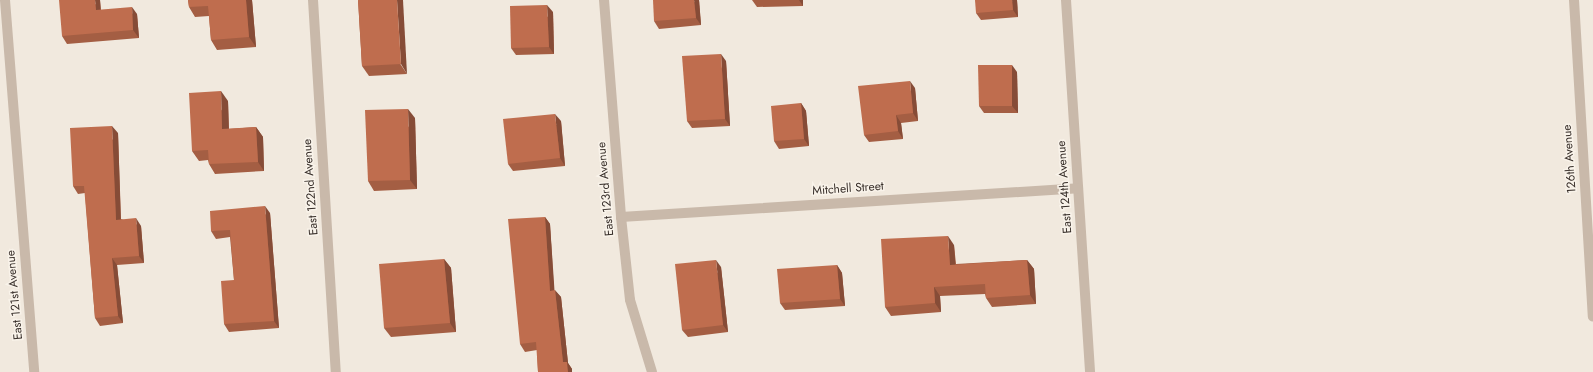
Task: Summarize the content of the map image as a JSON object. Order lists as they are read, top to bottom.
{
  "streets": {
    "street": [
      "126th Avenue",
      "East 122nd Avenue",
      "East 124th Avenue",
      "East 123rd Avenue",
      "Mitchell Street",
      "East 121st Avenue"
    ]
  },
  "crossings": [
    ["East 124th Avenue", "Mitchell Street"],
    ["East 123rd Avenue", "Mitchell Street"]
  ]
}
